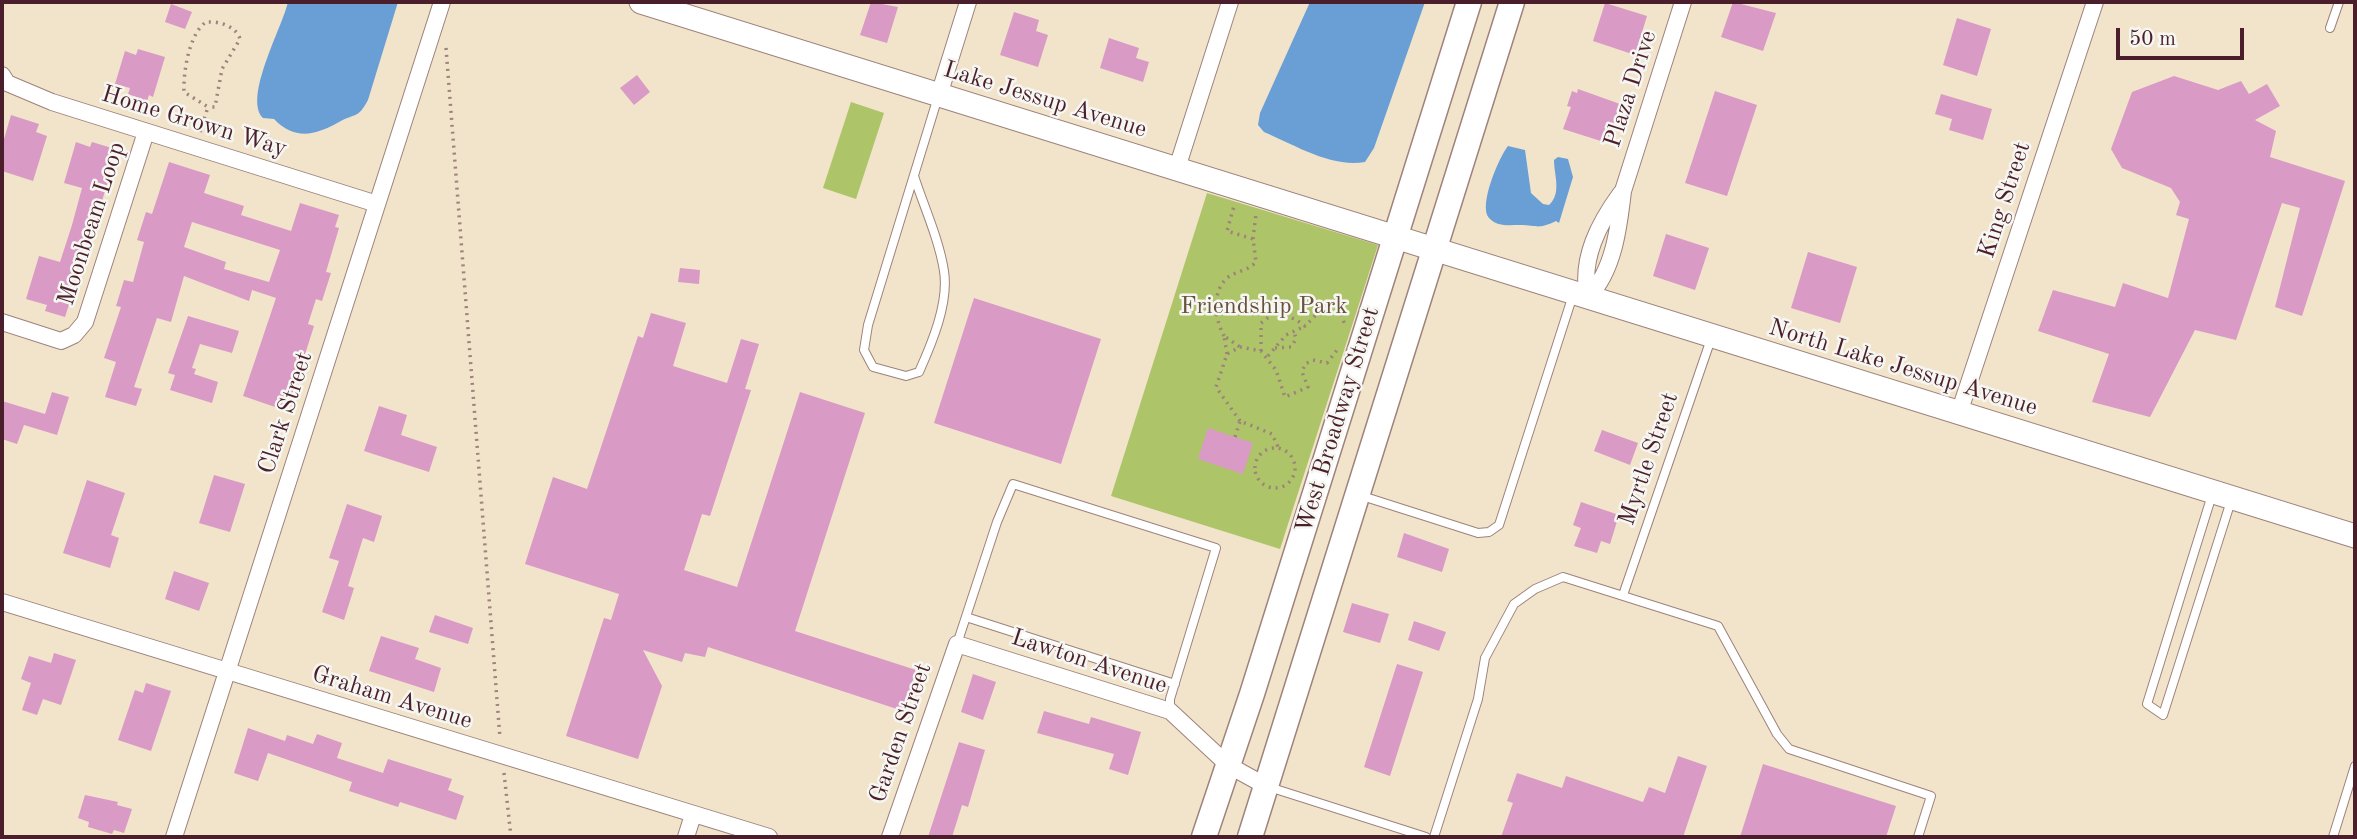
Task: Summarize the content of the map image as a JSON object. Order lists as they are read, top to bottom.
{
  "streets": {
    "main road": ["West Broadway Street"],
    "street": [
      "Plaza Drive",
      "Lake Jessup Avenue",
      "Home Grown Way",
      "King Street",
      "Moonbeam Loop",
      "North Lake Jessup Avenue",
      "Clark Street",
      "Lawton Avenue",
      "Graham Avenue",
      "Garden Street"
    ],
    "lane": ["Myrtle Street"]
  },
  "crossings": [
    ["Plaza Drive", "North Lake Jessup Avenue"],
    ["Lake Jessup Avenue", "North Lake Jessup Avenue"],
    ["Lake Jessup Avenue", "West Broadway Street"],
    ["Home Grown Way", "Moonbeam Loop"],
    ["Home Grown Way", "Clark Street"],
    ["King Street", "North Lake Jessup Avenue"],
    ["North Lake Jessup Avenue", "West Broadway Street"],
    ["North Lake Jessup Avenue", "Myrtle Street"],
    ["Clark Street", "Graham Avenue"],
    ["West Broadway Street", "Lawton Avenue"],
    ["Lawton Avenue", "Garden Street"]
  ],
  "parks": ["Friendship Park"],
  "scale_bar": "50 m"
}
